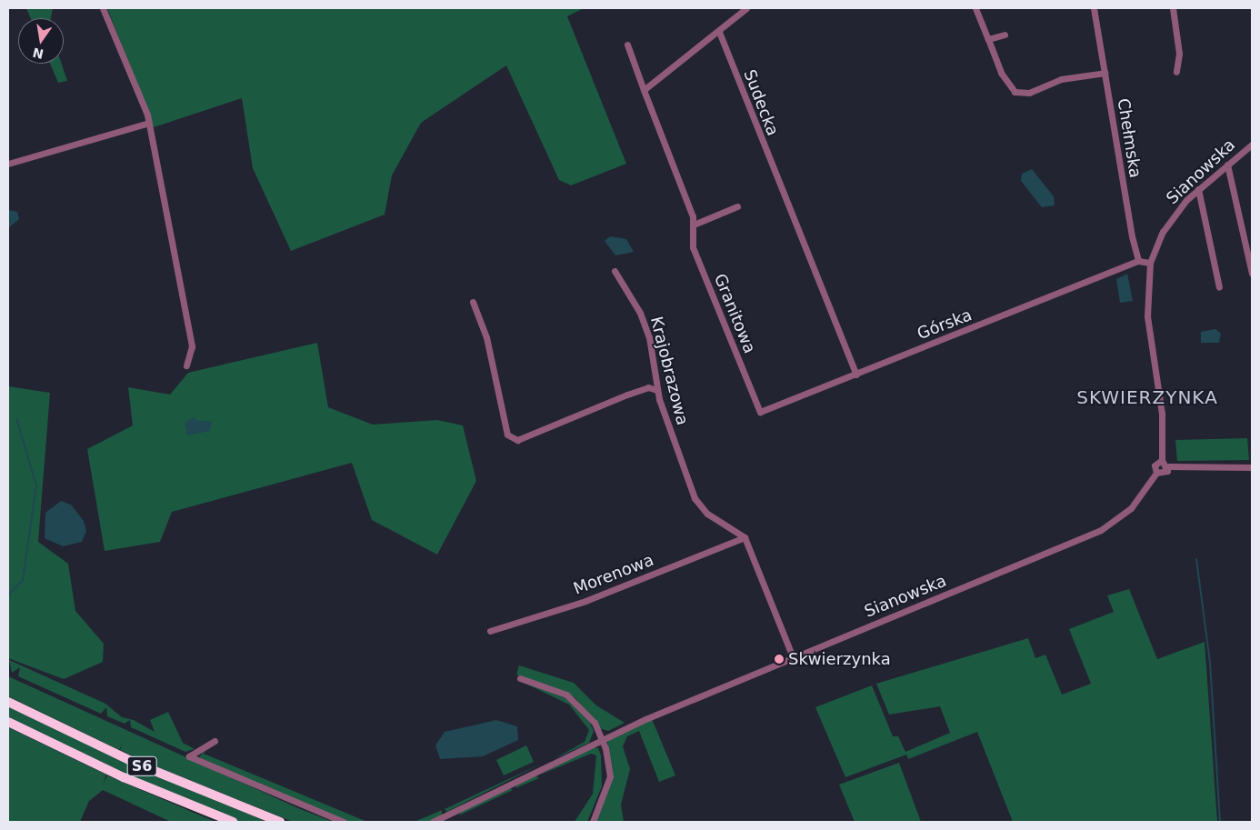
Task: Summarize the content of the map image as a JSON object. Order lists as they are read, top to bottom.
{
  "streets": {
    "highway": ["S6"],
    "street": [
      "Sudecka",
      "Chełmska",
      "Sianowska",
      "Granitowa",
      "Górska",
      "Krajobrazowa",
      "Morenowa"
    ]
  },
  "crossings": [
    ["Sudecka", "Górska"],
    ["Chełmska", "Górska"],
    ["Granitowa", "Górska"],
    ["Krajobrazowa", "Morenowa"]
  ],
  "districts": ["SKWIERZYNKA"],
  "places": ["Skwierzynka"],
  "north": "bottom"
}
